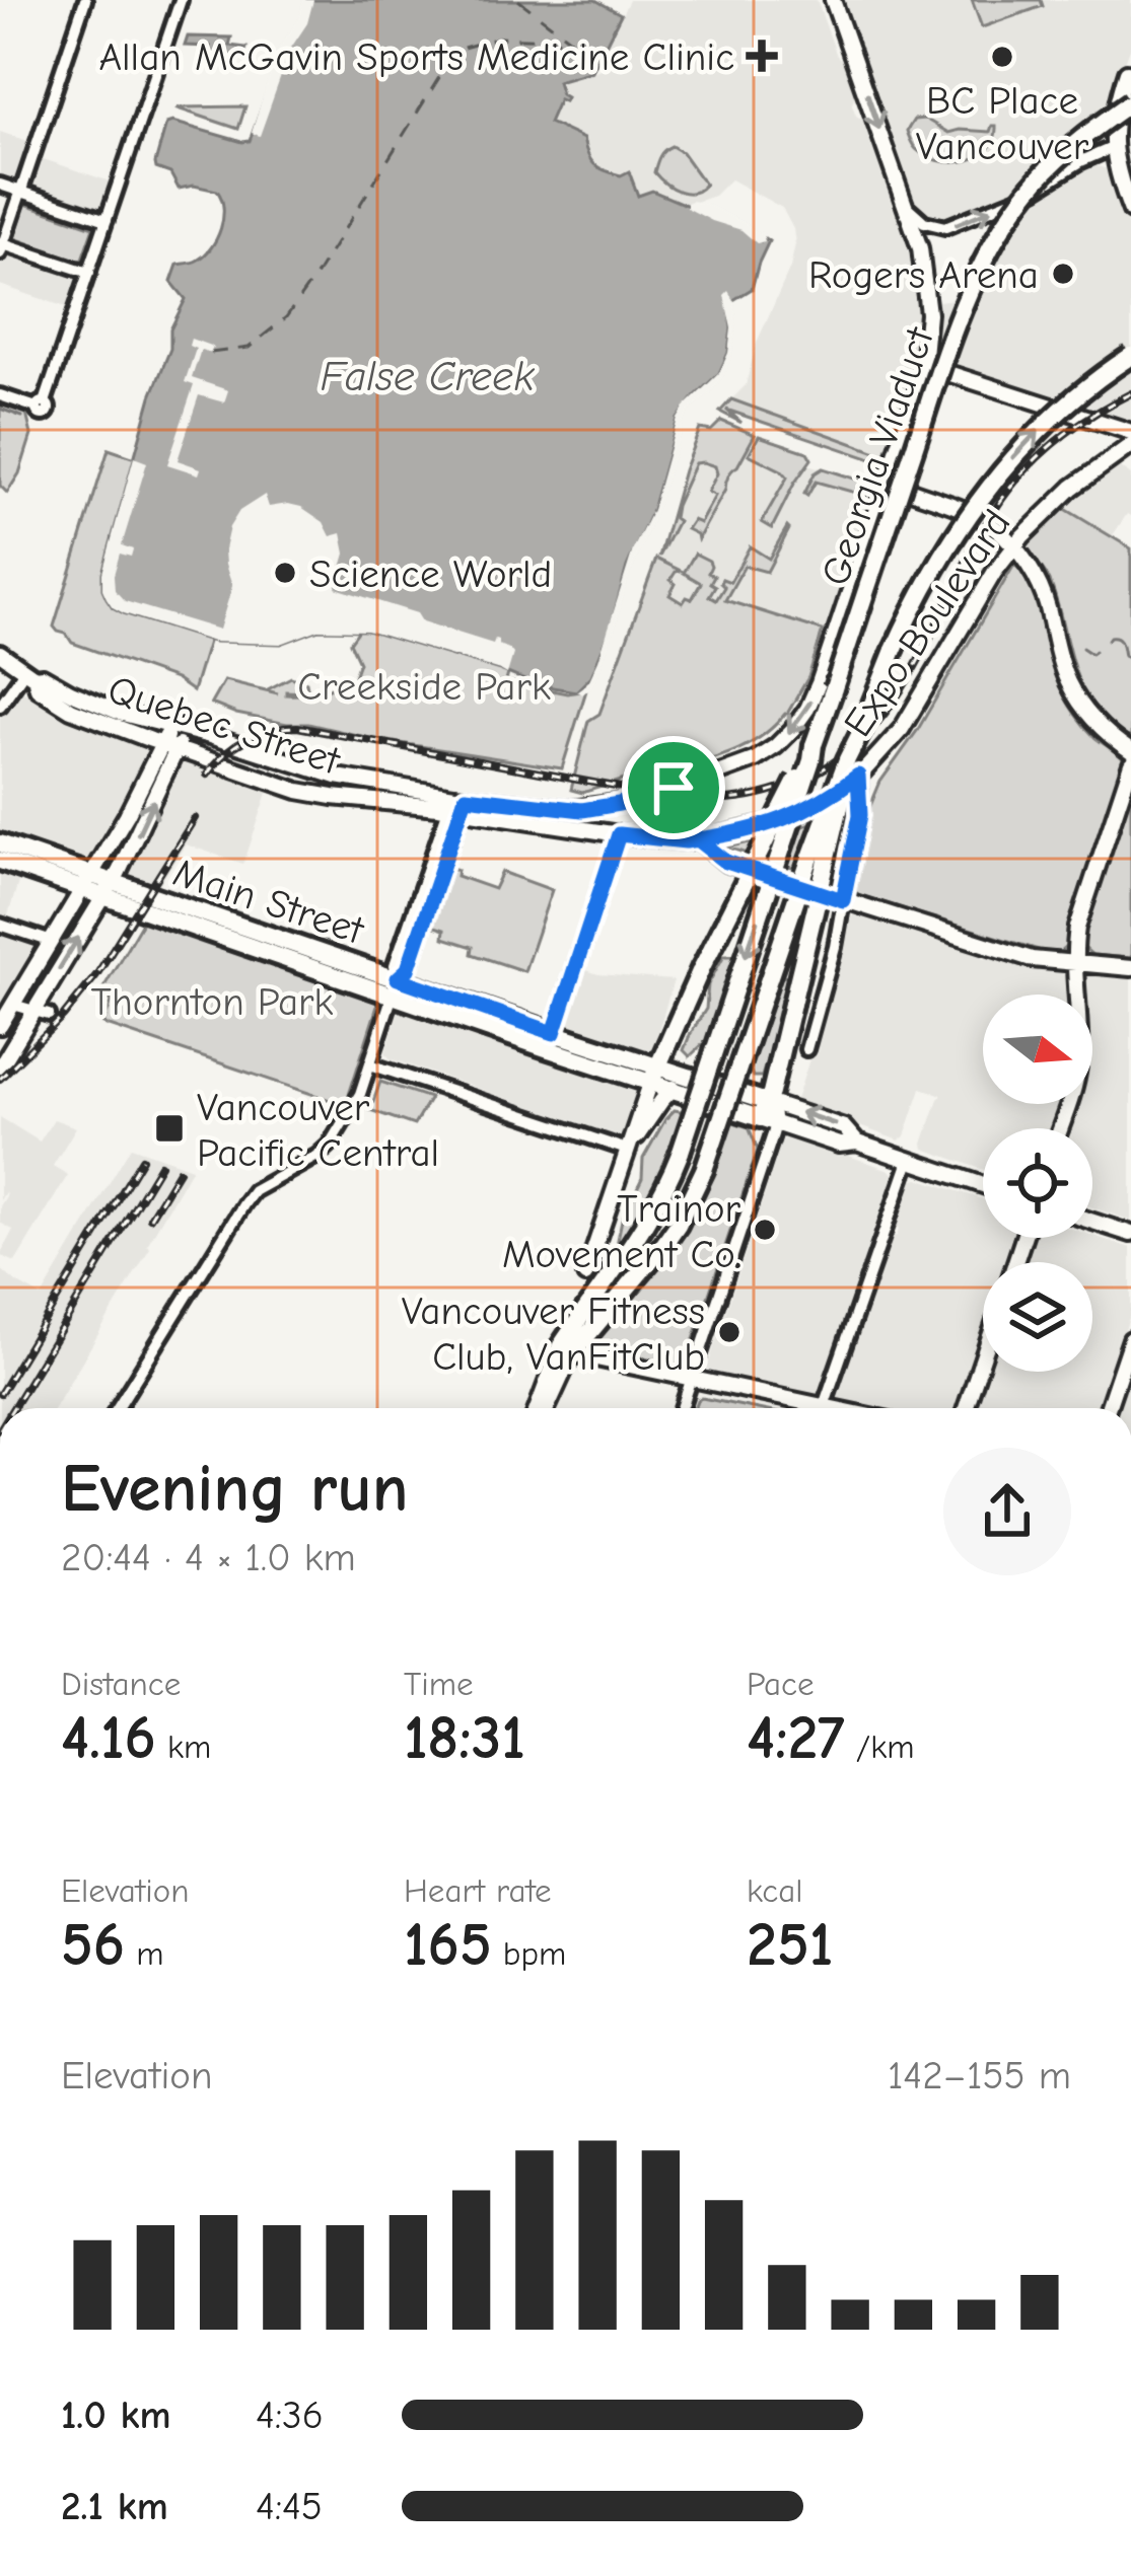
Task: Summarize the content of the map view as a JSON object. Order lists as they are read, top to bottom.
{
  "streets": {
    "main road": [
      "Georgia Viaduct",
      "Expo Boulevard",
      "Quebec Street",
      "Main Street"
    ]
  },
  "crossings": [
    ["Expo Boulevard", "Quebec Street"]
  ],
  "water": ["False Creek"],
  "parks": ["Creekside Park", "Thornton Park"],
  "places": {
    "health": ["Allan McGavin Sports Medicine Clinic"],
    "other": [
      "BC Place Vancouver",
      "Rogers Arena",
      "Science World",
      "Trainor Movement Co.",
      "Vancouver Fitness Club, VanFitClub"
    ],
    "transit": ["Vancouver Pacific Central"]
  },
  "north": "right",
  "page": {
    "heading": ["Evening run", "20:44 · 4 × 1.0 km"],
    "stats": [
      ["Distance", "4.16 km"],
      ["Time", "18:31"],
      ["Pace", "4:27 /km"],
      ["Elevation", "56 m"],
      ["Heart rate", "165 bpm"],
      ["kcal", "251"]
    ],
    "chart": ["Elevation", "142–155 m"],
    "list": [
      {
        "name": "1.0 km",
        "note": "4:36"
      },
      {
        "name": "2.1 km",
        "note": "4:45"
      }
    ]
  }
}
